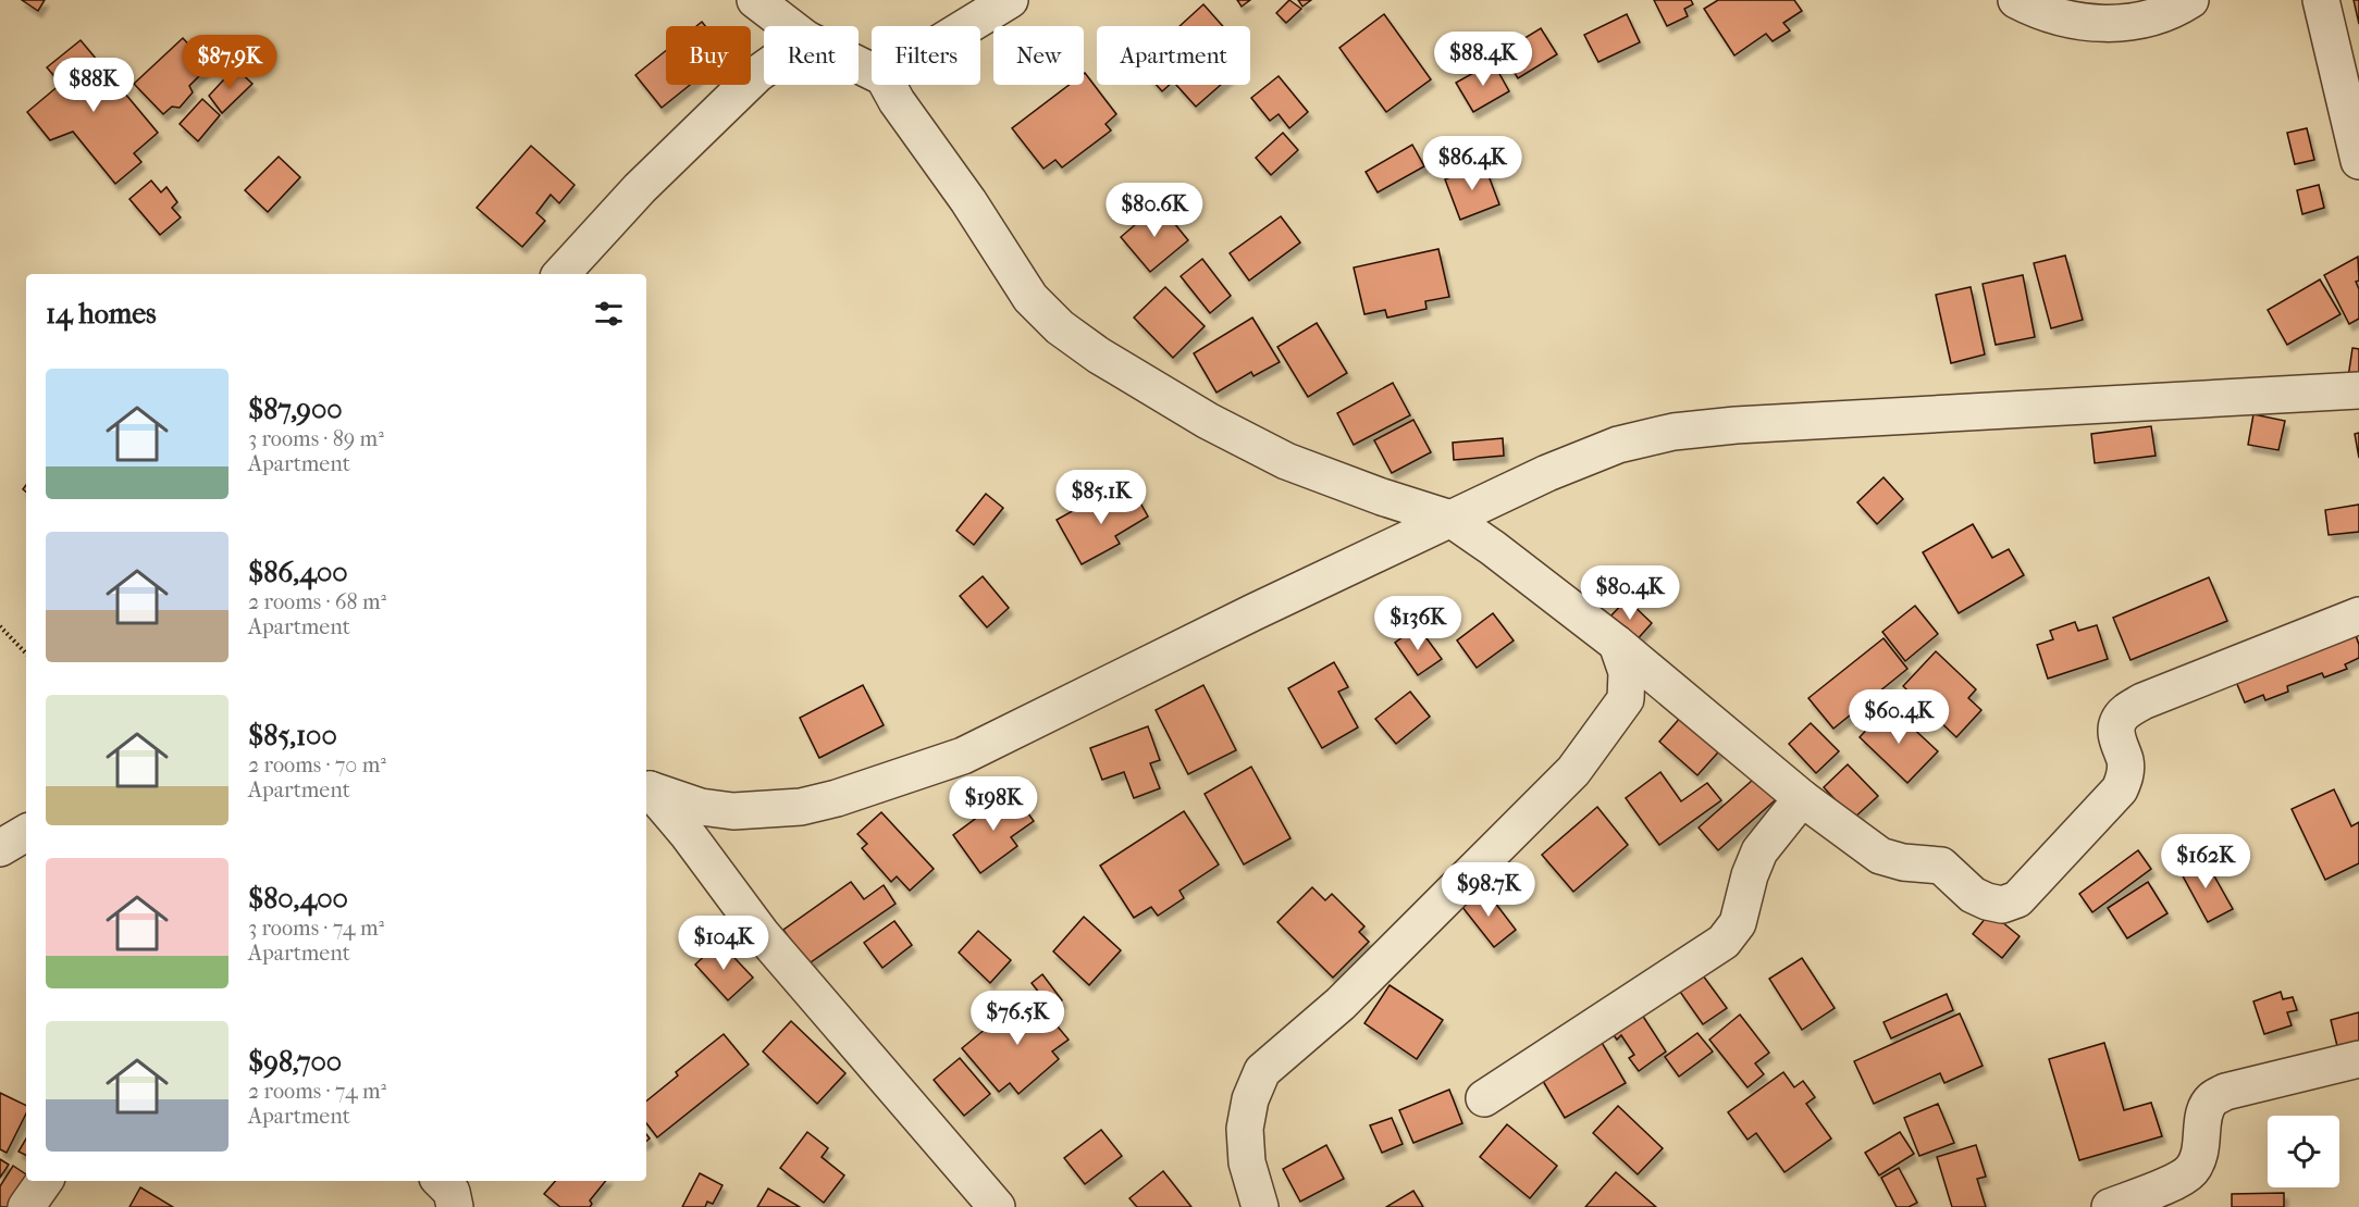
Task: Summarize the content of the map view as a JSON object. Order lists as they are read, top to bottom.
{
  "page": {
    "chip": [
      "Buy",
      "Rent",
      "Filters",
      "New",
      "Apartment"
    ],
    "price": [
      "$88.4K",
      "$87.9K",
      "$88K",
      "$86.4K",
      "$80.6K",
      "$85.1K",
      "$80.4K",
      "$136K",
      "$60.4K",
      "$198K",
      "$162K",
      "$98.7K",
      "$104K",
      "$76.5K"
    ],
    "heading": "14 homes",
    "list": [
      {
        "name": "$87,900",
        "note": "3 rooms · 89 m² · Apartment"
      },
      {
        "name": "$86,400",
        "note": "2 rooms · 68 m² · Apartment"
      },
      {
        "name": "$85,100",
        "note": "2 rooms · 70 m² · Apartment"
      },
      {
        "name": "$80,400",
        "note": "3 rooms · 74 m² · Apartment"
      },
      {
        "name": "$98,700",
        "note": "2 rooms · 74 m² · Apartment"
      }
    ]
  }
}
